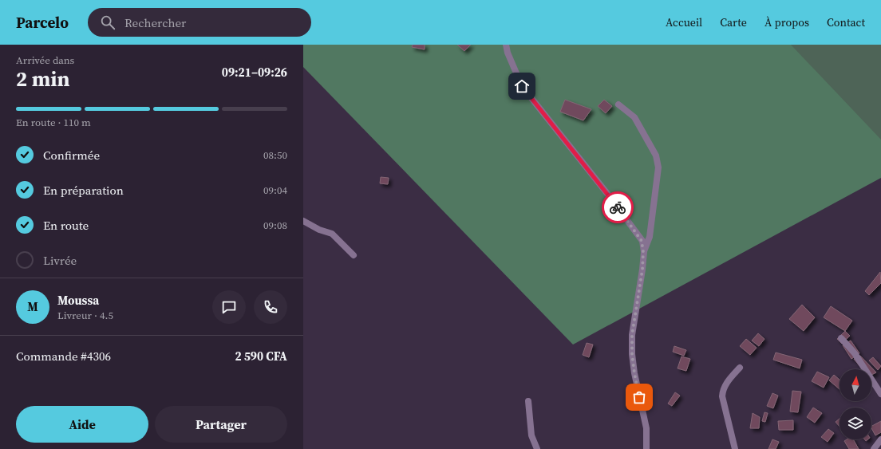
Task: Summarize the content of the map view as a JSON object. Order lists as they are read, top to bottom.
{
  "north": "top",
  "page": {
    "header": "Parcelo",
    "search": "Rechercher",
    "nav": [
      "Accueil",
      "Carte",
      "À propos",
      "Contact"
    ],
    "heading": ["2 min", "Arrivée dans", "09:21–09:26"],
    "panel": [
      "Moussa",
      "Livreur · 4.5",
      "Commande #4306",
      "2 590 CFA"
    ],
    "bar": "En route · 110 m",
    "list": [
      ["Confirmée", "08:50"],
      ["En préparation", "09:04"],
      ["En route", "09:08"],
      "Livrée"
    ],
    "round": "M",
    "buttons": ["Aide", "Partager"]
  }
}
